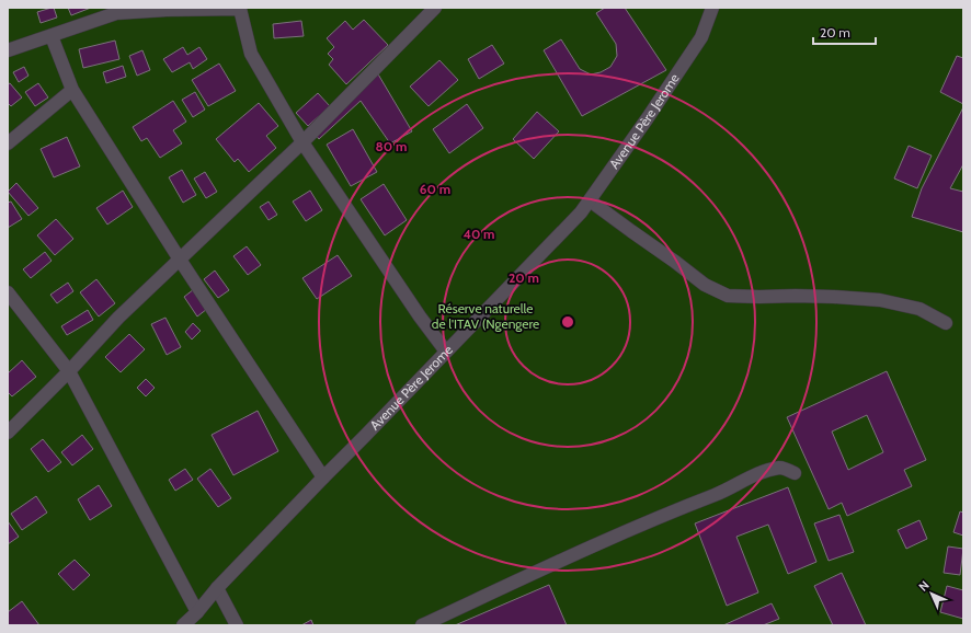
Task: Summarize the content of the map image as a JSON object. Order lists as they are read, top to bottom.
{
  "streets": {
    "street": ["Avenue Père Jerome"]
  },
  "parks": ["Réserve naturelle de l'ITAV (Ngengere"],
  "scale_bar": "20 m",
  "north": "top left",
  "rings": [
    "80 m",
    "60 m",
    "40 m",
    "20 m"
  ]
}
